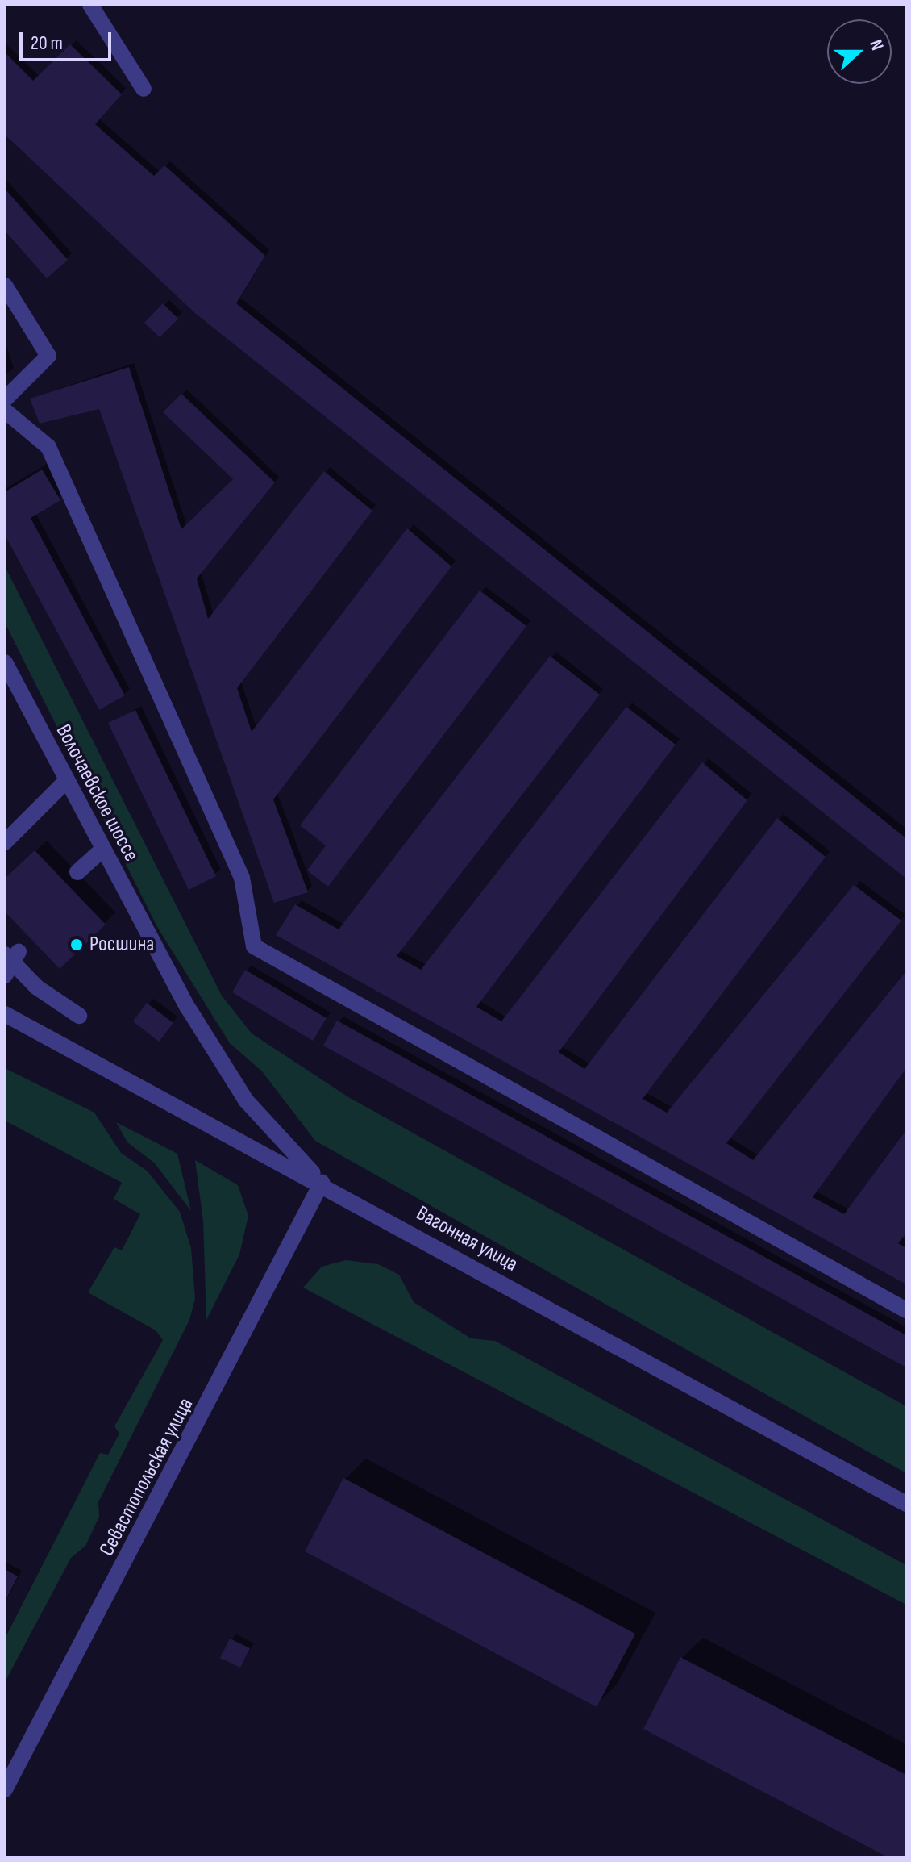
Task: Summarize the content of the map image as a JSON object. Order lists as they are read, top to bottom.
{
  "streets": {
    "street": ["Волочаевское шоссе", "Вагонная улица", "Севастопольская улица"]
  },
  "crossings": [
    ["Волочаевское шоссе", "Вагонная улица"],
    ["Волочаевское шоссе", "Севастопольская улица"],
    ["Вагонная улица", "Севастопольская улица"]
  ],
  "places": ["Росшина"],
  "scale_bar": "20 m",
  "north": "right"
}
